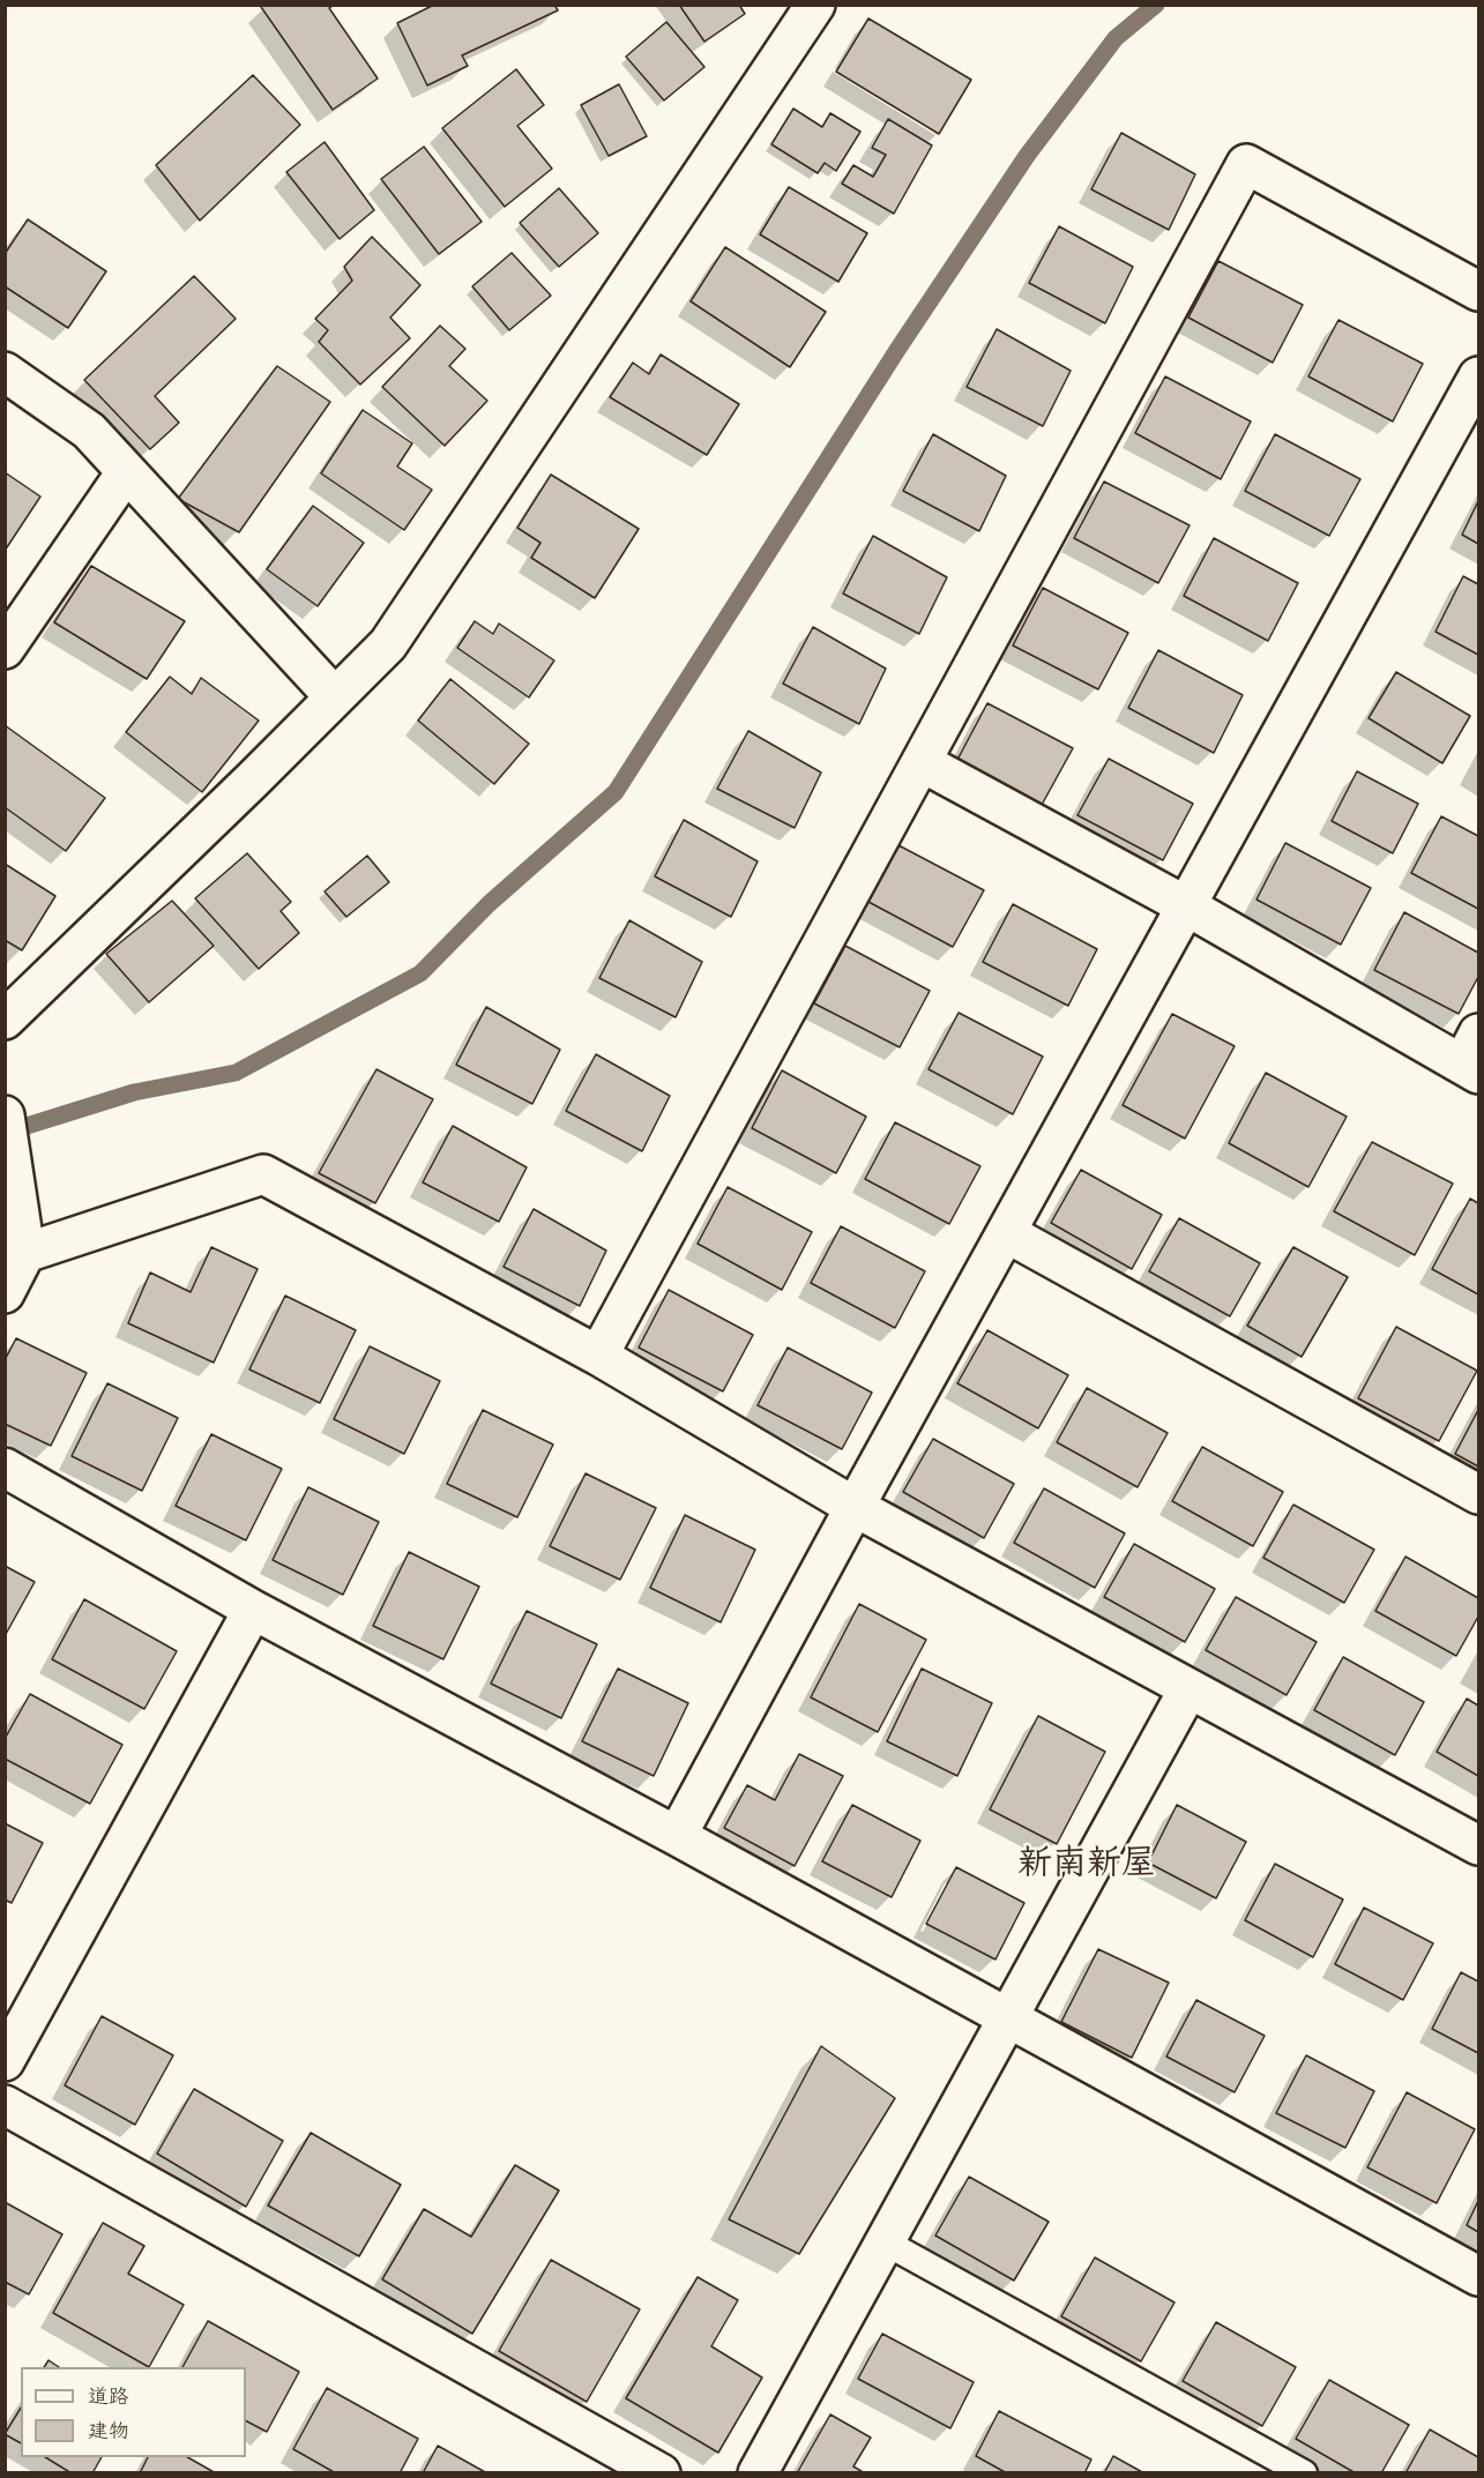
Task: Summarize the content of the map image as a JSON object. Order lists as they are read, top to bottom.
{
  "districts": ["新南新屋"],
  "legend": ["道路", "建物"]
}
